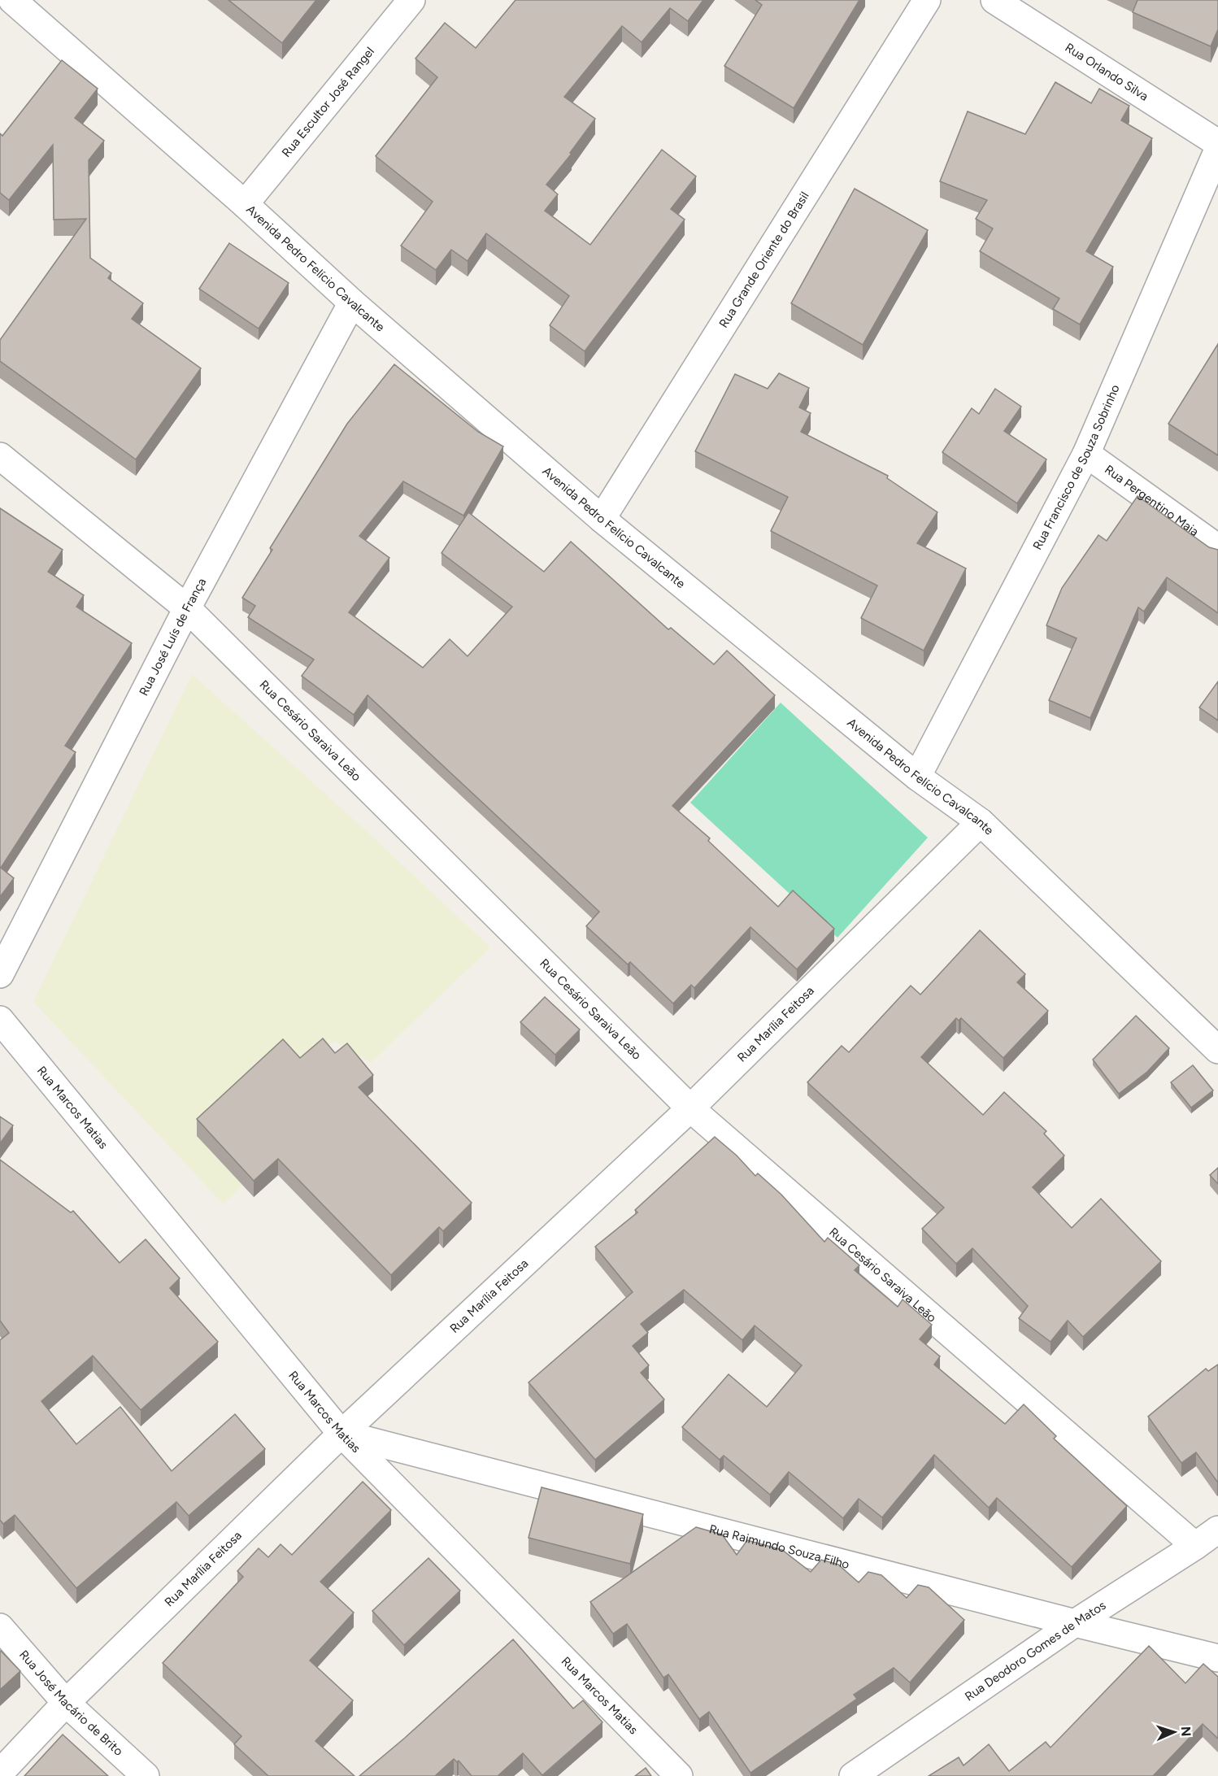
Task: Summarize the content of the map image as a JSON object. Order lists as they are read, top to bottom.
{
  "streets": {
    "street": [
      "Rua Orlando Silva",
      "Rua Escultor José Rangel",
      "Rua Grande Oriente do Brasil",
      "Avenida Pedro Felício Cavalcante",
      "Rua Francisco de Souza Sobrinho",
      "Rua Pergentino Maia",
      "Rua José Luís de França",
      "Rua Cesário Saraiva Leão",
      "Rua Marília Feitosa",
      "Rua Marcos Matias",
      "Rua Raimundo Souza Filho",
      "Rua Deodoro Gomes de Matos",
      "Rua José Macário de Brito"
    ]
  },
  "crossings": [
    ["Rua Escultor José Rangel", "Avenida Pedro Felício Cavalcante"],
    ["Rua Grande Oriente do Brasil", "Avenida Pedro Felício Cavalcante"],
    ["Avenida Pedro Felício Cavalcante", "Rua Francisco de Souza Sobrinho"],
    ["Avenida Pedro Felício Cavalcante", "Rua José Luís de França"],
    ["Avenida Pedro Felício Cavalcante", "Rua Marília Feitosa"],
    ["Rua Francisco de Souza Sobrinho", "Rua Pergentino Maia"],
    ["Rua José Luís de França", "Rua Cesário Saraiva Leão"],
    ["Rua Cesário Saraiva Leão", "Rua Marília Feitosa"],
    ["Rua Cesário Saraiva Leão", "Rua Deodoro Gomes de Matos"],
    ["Rua Marília Feitosa", "Rua Marcos Matias"],
    ["Rua Marília Feitosa", "Rua Raimundo Souza Filho"],
    ["Rua Marília Feitosa", "Rua José Macário de Brito"],
    ["Rua Marcos Matias", "Rua Raimundo Souza Filho"],
    ["Rua Raimundo Souza Filho", "Rua Deodoro Gomes de Matos"]
  ],
  "north": "right"
}
